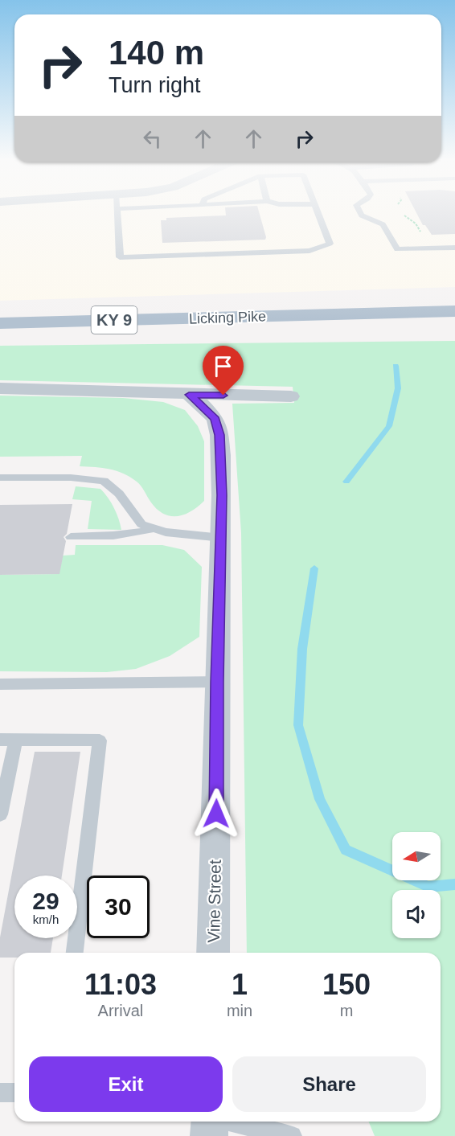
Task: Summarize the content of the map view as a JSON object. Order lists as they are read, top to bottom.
{
  "streets": {
    "main road": ["Licking Pike", "KY 9"],
    "street": ["Vine Street"]
  },
  "north": "left",
  "page": {
    "turn": ["140 m", "Turn right"],
    "speed": "29 km/h",
    "limit": "30",
    "eta": [
      "11:03",
      "Arrival",
      "1",
      "min",
      "150",
      "m"
    ],
    "buttons": ["Exit", "Share"]
  }
}
